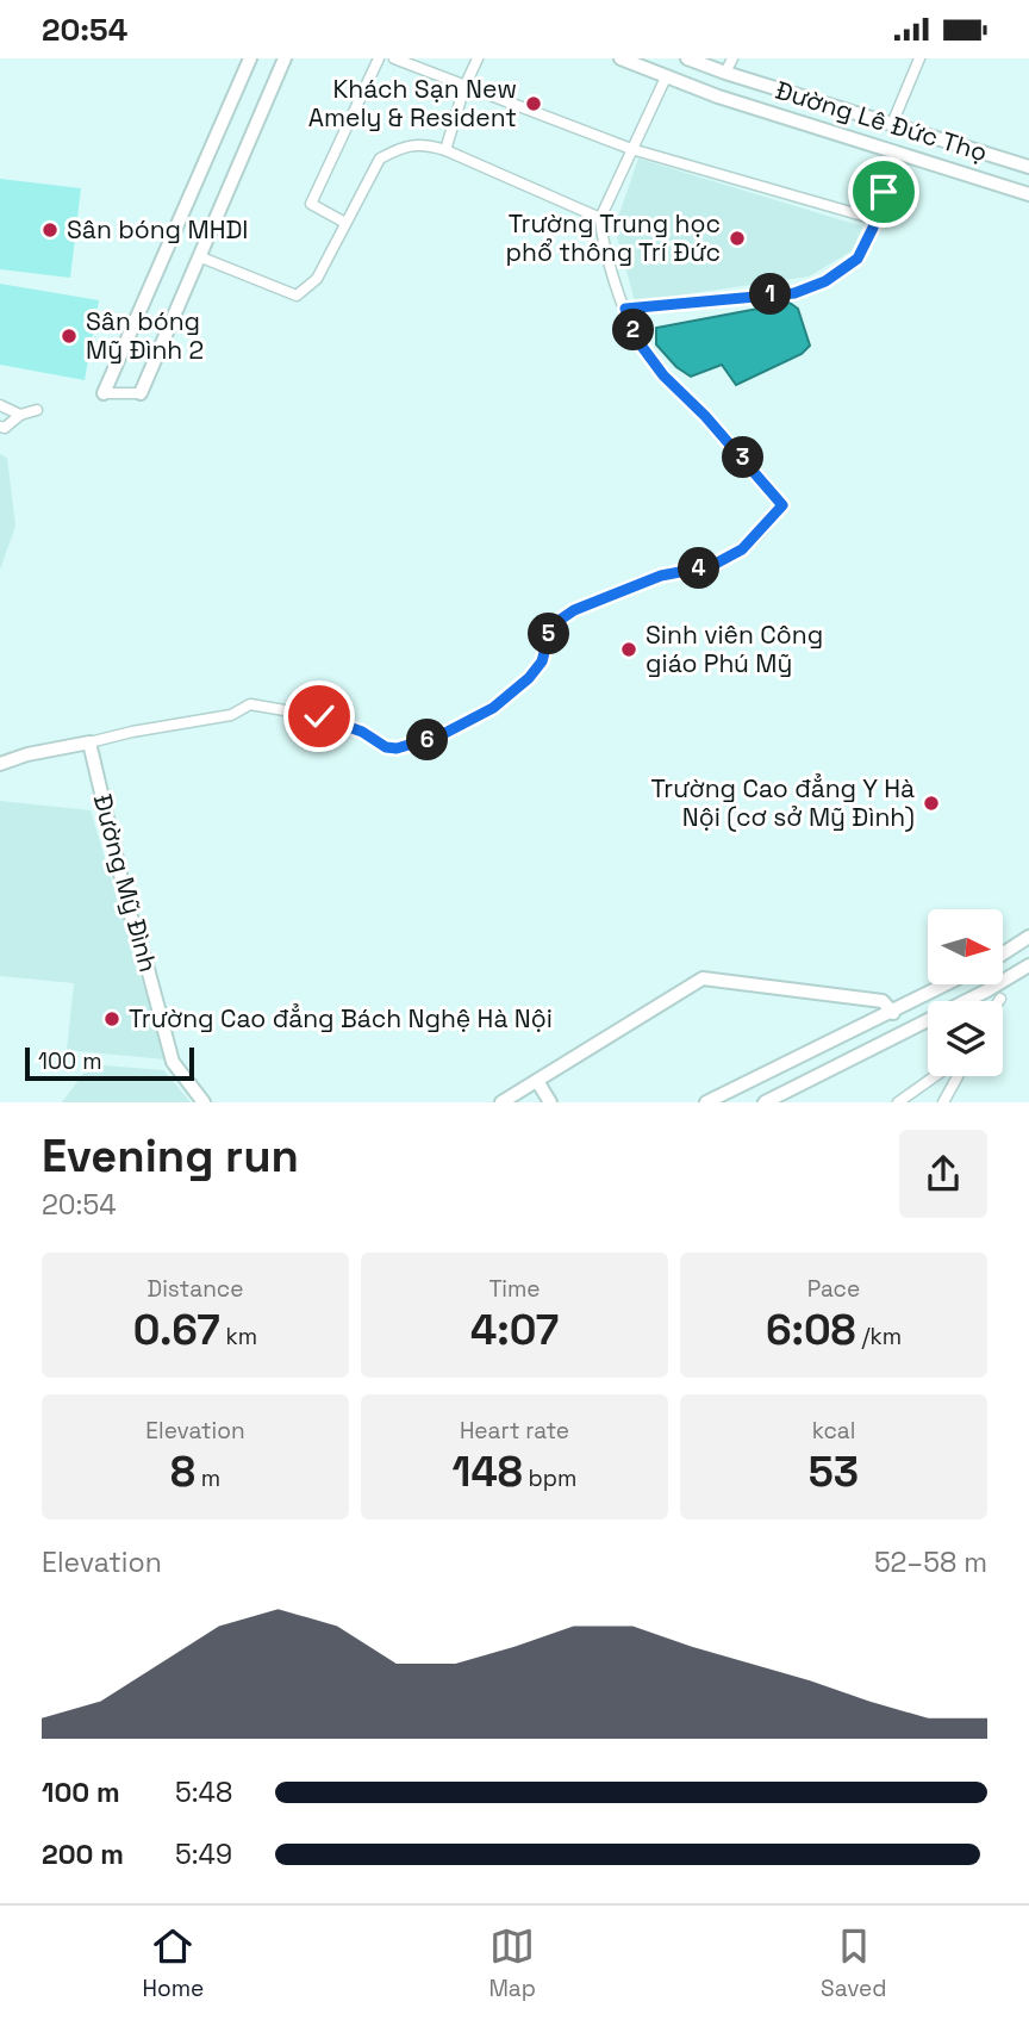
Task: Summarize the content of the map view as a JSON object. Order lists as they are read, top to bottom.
{
  "streets": {
    "main road": ["Đường Lê Đức Thọ", "Đường Mỹ Đình"]
  },
  "places": [
    "Khách Sạn New Amely & Resident",
    "Sân bóng MHDI",
    "Trường Trung học phổ thông Trí Đức",
    "Sân bóng Mỹ Đình 2",
    "Sinh viên Công giáo Phú Mỹ",
    "Trường Cao đẳng Y Hà Nội (cơ sở Mỹ Đình)",
    "Trường Cao đẳng Bách Nghệ Hà Nội"
  ],
  "scale_bar": "100 m",
  "north": "right",
  "page": {
    "status": "20:54",
    "pins": [
      "1",
      "2",
      "3",
      "4",
      "5",
      "6"
    ],
    "scale": "100 m",
    "heading": ["Evening run", "20:54"],
    "stats": [
      ["Distance", "0.67 km"],
      ["Time", "4:07"],
      ["Pace", "6:08 /km"],
      ["Elevation", "8 m"],
      ["Heart rate", "148 bpm"],
      ["kcal", "53"]
    ],
    "chart": ["Elevation", "52–58 m"],
    "list": [
      {
        "name": "100 m",
        "note": "5:48"
      },
      {
        "name": "200 m",
        "note": "5:49"
      }
    ],
    "tabs": ["Home", "Map", "Saved"]
  }
}
